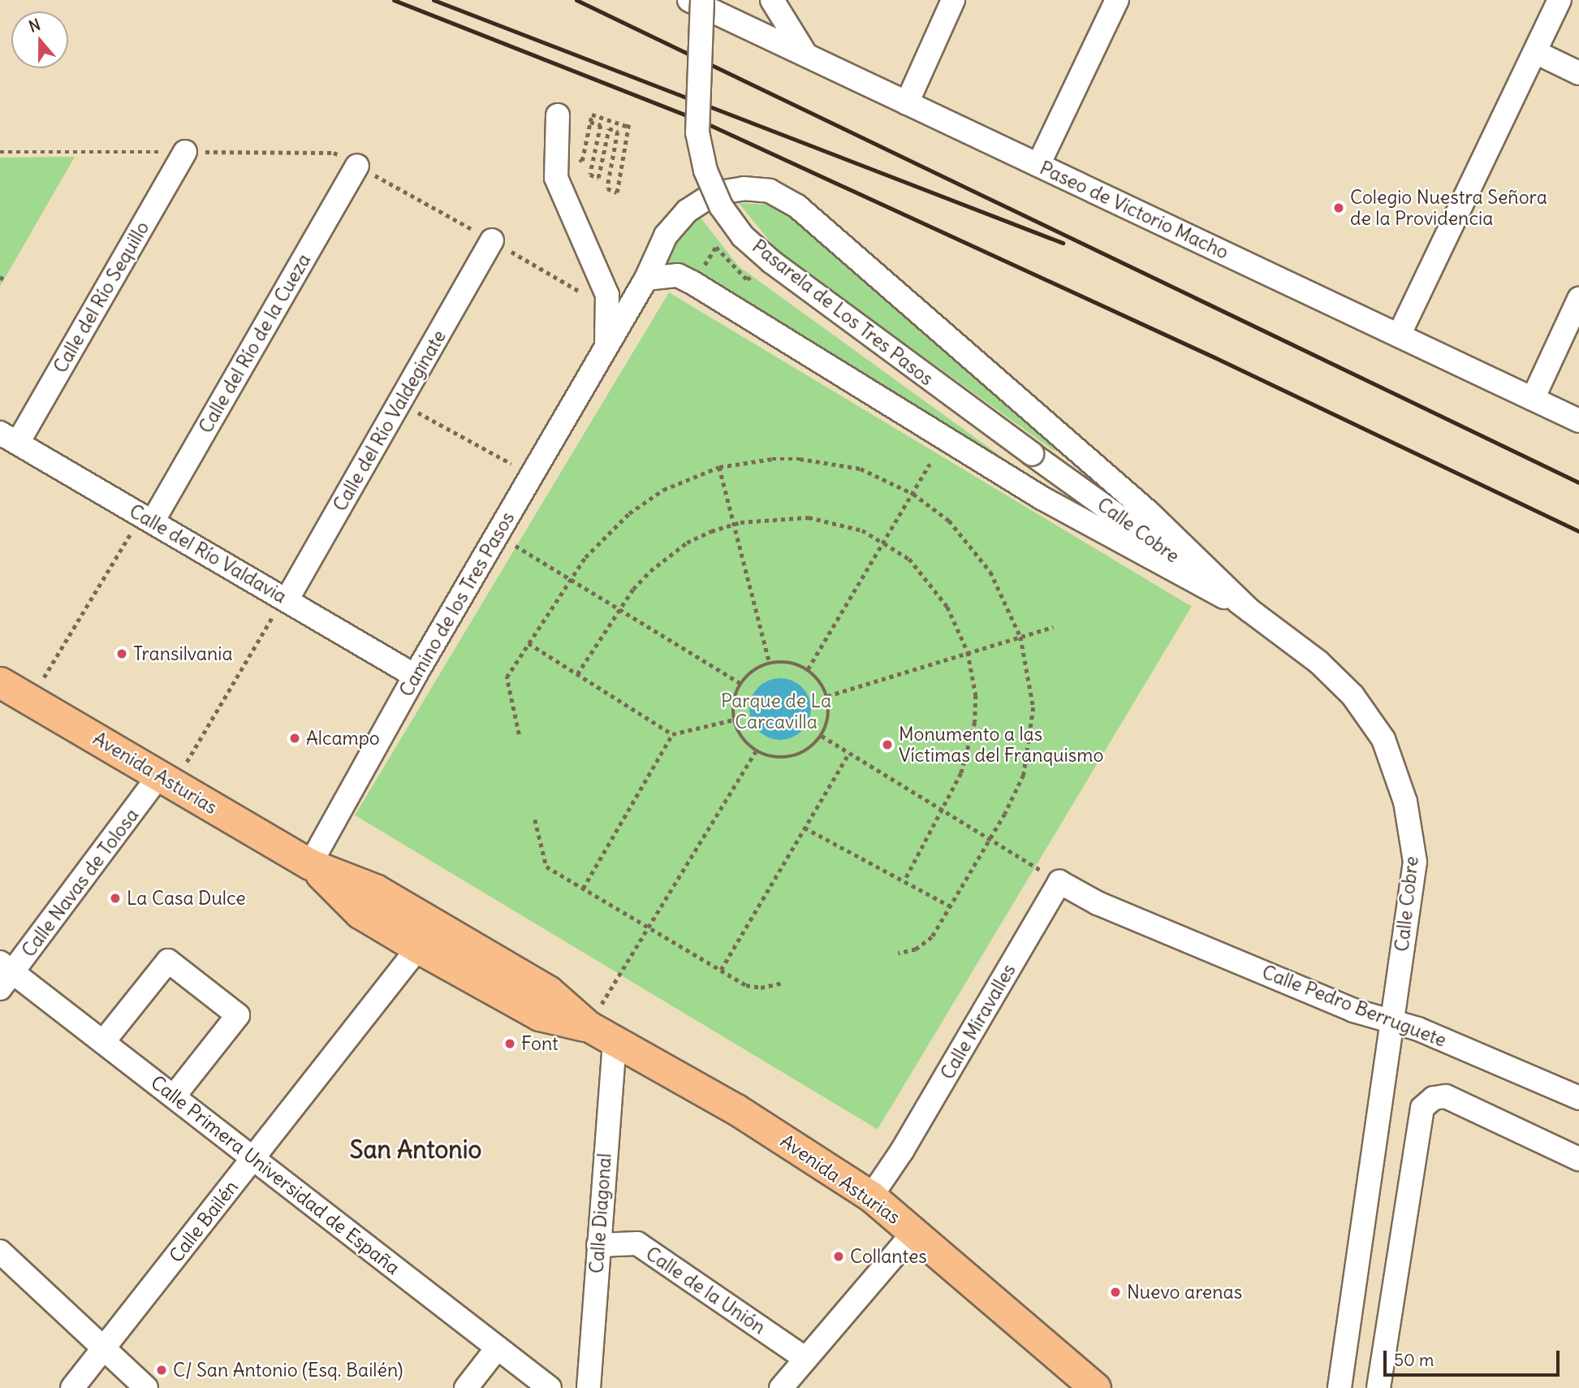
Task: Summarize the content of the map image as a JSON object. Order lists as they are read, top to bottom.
{
  "streets": {
    "main road": ["Avenida Asturias"],
    "street": [
      "Paseo de Victorio Macho",
      "Calle del Río Sequillo",
      "Pasarela de Los Tres Pasos",
      "Calle del Río de la Cueza",
      "Calle del Río Valdeginate",
      "Calle Cobre",
      "Calle del Río Valdavia",
      "Camino de los Tres Pasos",
      "Calle Navas de Tolosa",
      "Calle Pedro Berruguete",
      "Calle Miravalles",
      "Calle Primera Universidad de España",
      "Calle Diagonal",
      "Calle Bailén",
      "Calle de la Unión"
    ]
  },
  "crossings": [
    ["Calle del Río Sequillo", "Calle del Río Valdavia"],
    ["Pasarela de Los Tres Pasos", "Calle Cobre"],
    ["Calle del Río de la Cueza", "Calle del Río Valdavia"],
    ["Calle del Río Valdeginate", "Calle del Río Valdavia"],
    ["Calle Cobre", "Camino de los Tres Pasos"],
    ["Calle Cobre", "Calle Pedro Berruguete"],
    ["Calle del Río Valdavia", "Camino de los Tres Pasos"],
    ["Camino de los Tres Pasos", "Avenida Asturias"],
    ["Avenida Asturias", "Calle Navas de Tolosa"],
    ["Avenida Asturias", "Calle Miravalles"],
    ["Avenida Asturias", "Calle Diagonal"],
    ["Avenida Asturias", "Calle Bailén"],
    ["Calle Navas de Tolosa", "Calle Primera Universidad de España"],
    ["Calle Pedro Berruguete", "Calle Miravalles"],
    ["Calle Primera Universidad de España", "Calle Bailén"],
    ["Calle Diagonal", "Calle de la Unión"]
  ],
  "districts": ["San Antonio"],
  "parks": ["Parque de La Carcavilla"],
  "places": [
    "Colegio Nuestra Señora de la Providencia",
    "Transilvania",
    "Alcampo",
    "Monumento a las Víctimas del Franquismo",
    "La Casa Dulce",
    "Font",
    "Collantes",
    "Nuevo arenas",
    "C/ San Antonio (Esq. Bailén)"
  ],
  "scale_bar": "50 m",
  "north": "top"
}
